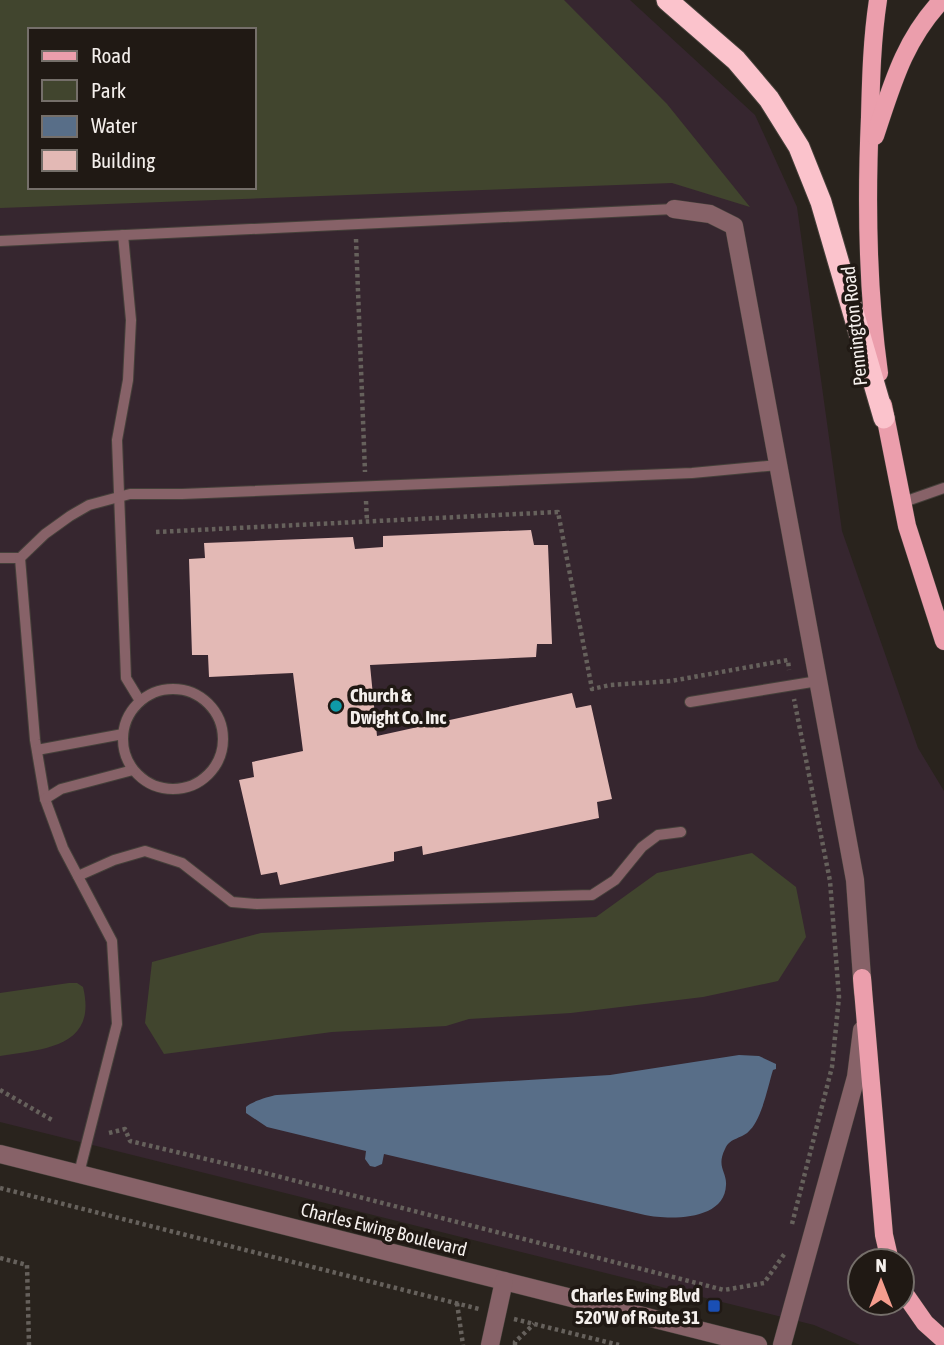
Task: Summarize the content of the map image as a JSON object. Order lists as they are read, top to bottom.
{
  "streets": {
    "main road": ["Pennington Road"],
    "street": ["Charles Ewing Boulevard"]
  },
  "places": {
    "other": ["Church & Dwight Co. Inc"],
    "transit": ["Charles Ewing Blvd 520'W of Route 31"]
  },
  "legend": [
    "Road",
    "Park",
    "Water",
    "Building"
  ],
  "north": "top"
}
